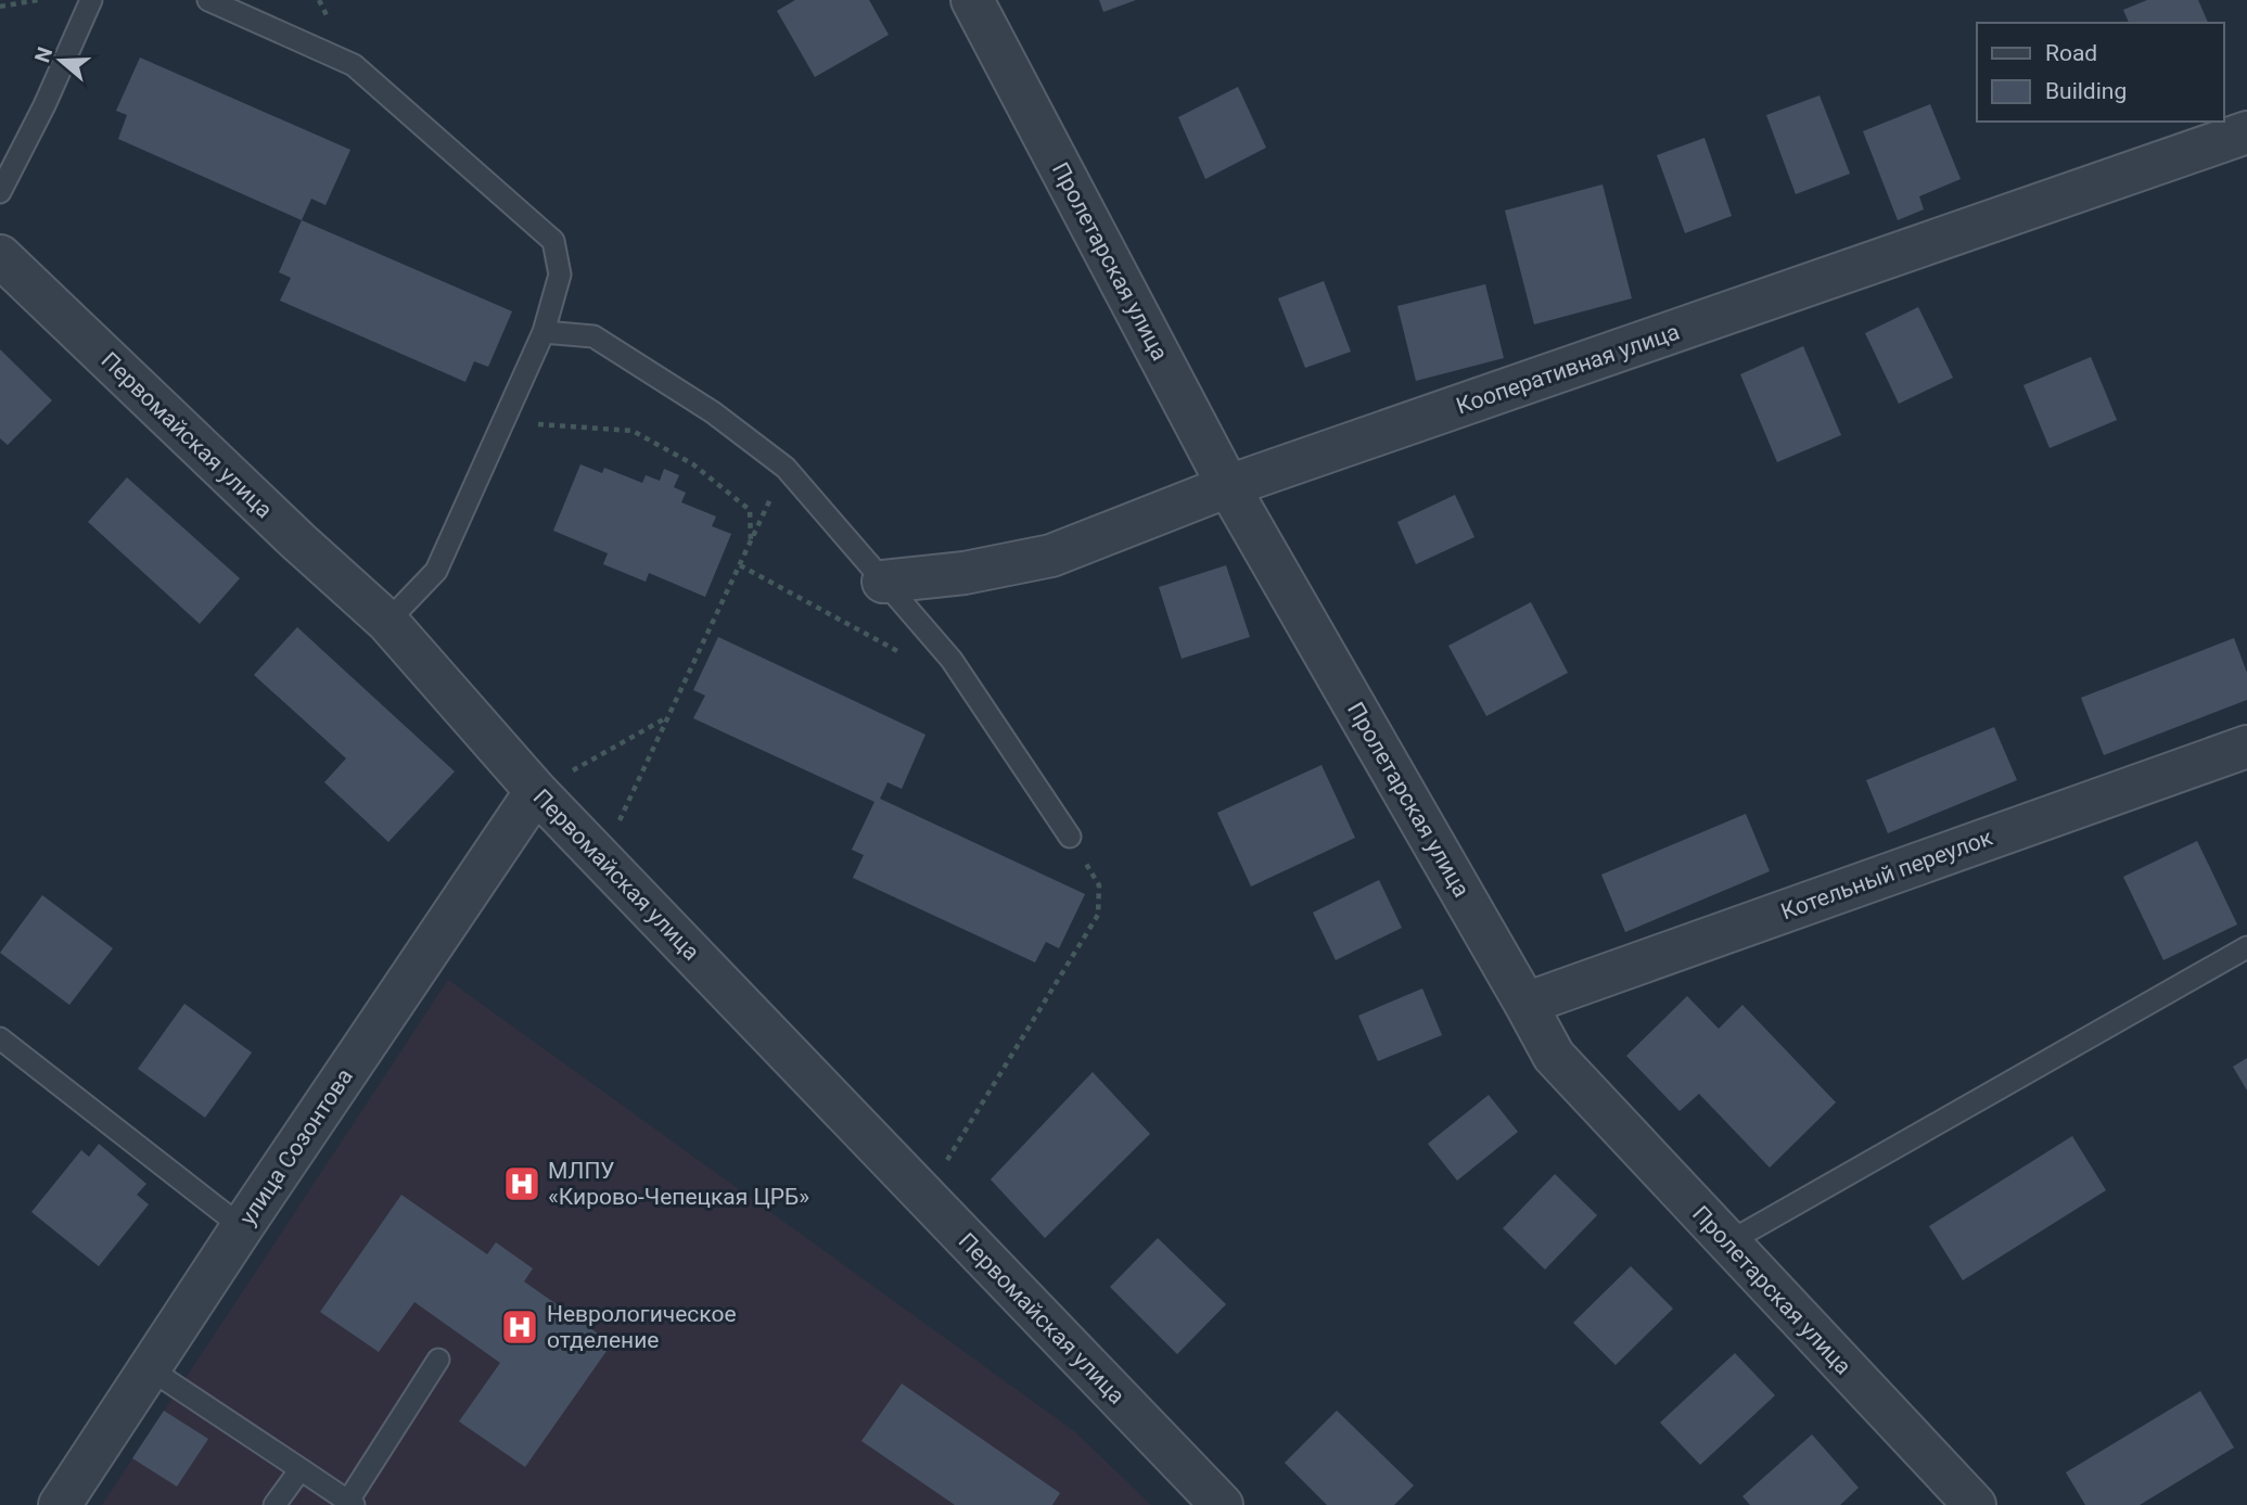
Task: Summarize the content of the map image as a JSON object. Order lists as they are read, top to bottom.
{
  "streets": {
    "street": [
      "Пролетарская улица",
      "Кооперативная улица",
      "Первомайская улица",
      "Котельный переулок",
      "улица Созонтова"
    ]
  },
  "crossings": [
    ["Пролетарская улица", "Кооперативная улица"],
    ["Пролетарская улица", "Котельный переулок"],
    ["Первомайская улица", "улица Созонтова"]
  ],
  "places": {
    "hospital": ["МЛПУ «Кирово-Чепецкая ЦРБ»", "Неврологическое отделение"]
  },
  "legend": ["Road", "Building"],
  "north": "left"
}
